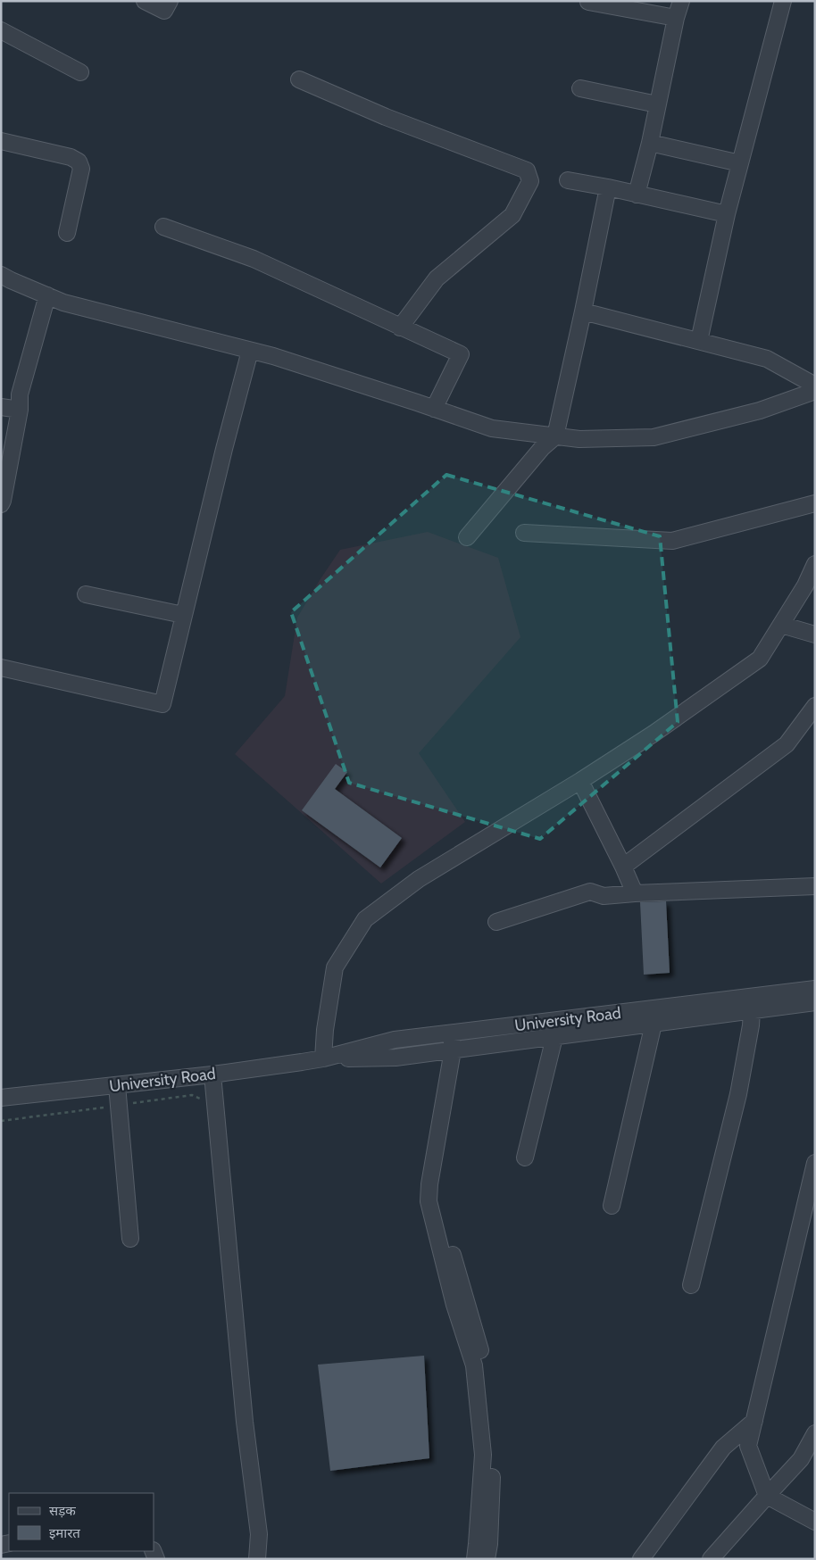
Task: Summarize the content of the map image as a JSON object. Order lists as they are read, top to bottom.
{
  "streets": {
    "street": ["University Road"]
  },
  "legend": ["सड़क", "इमारत"]
}
